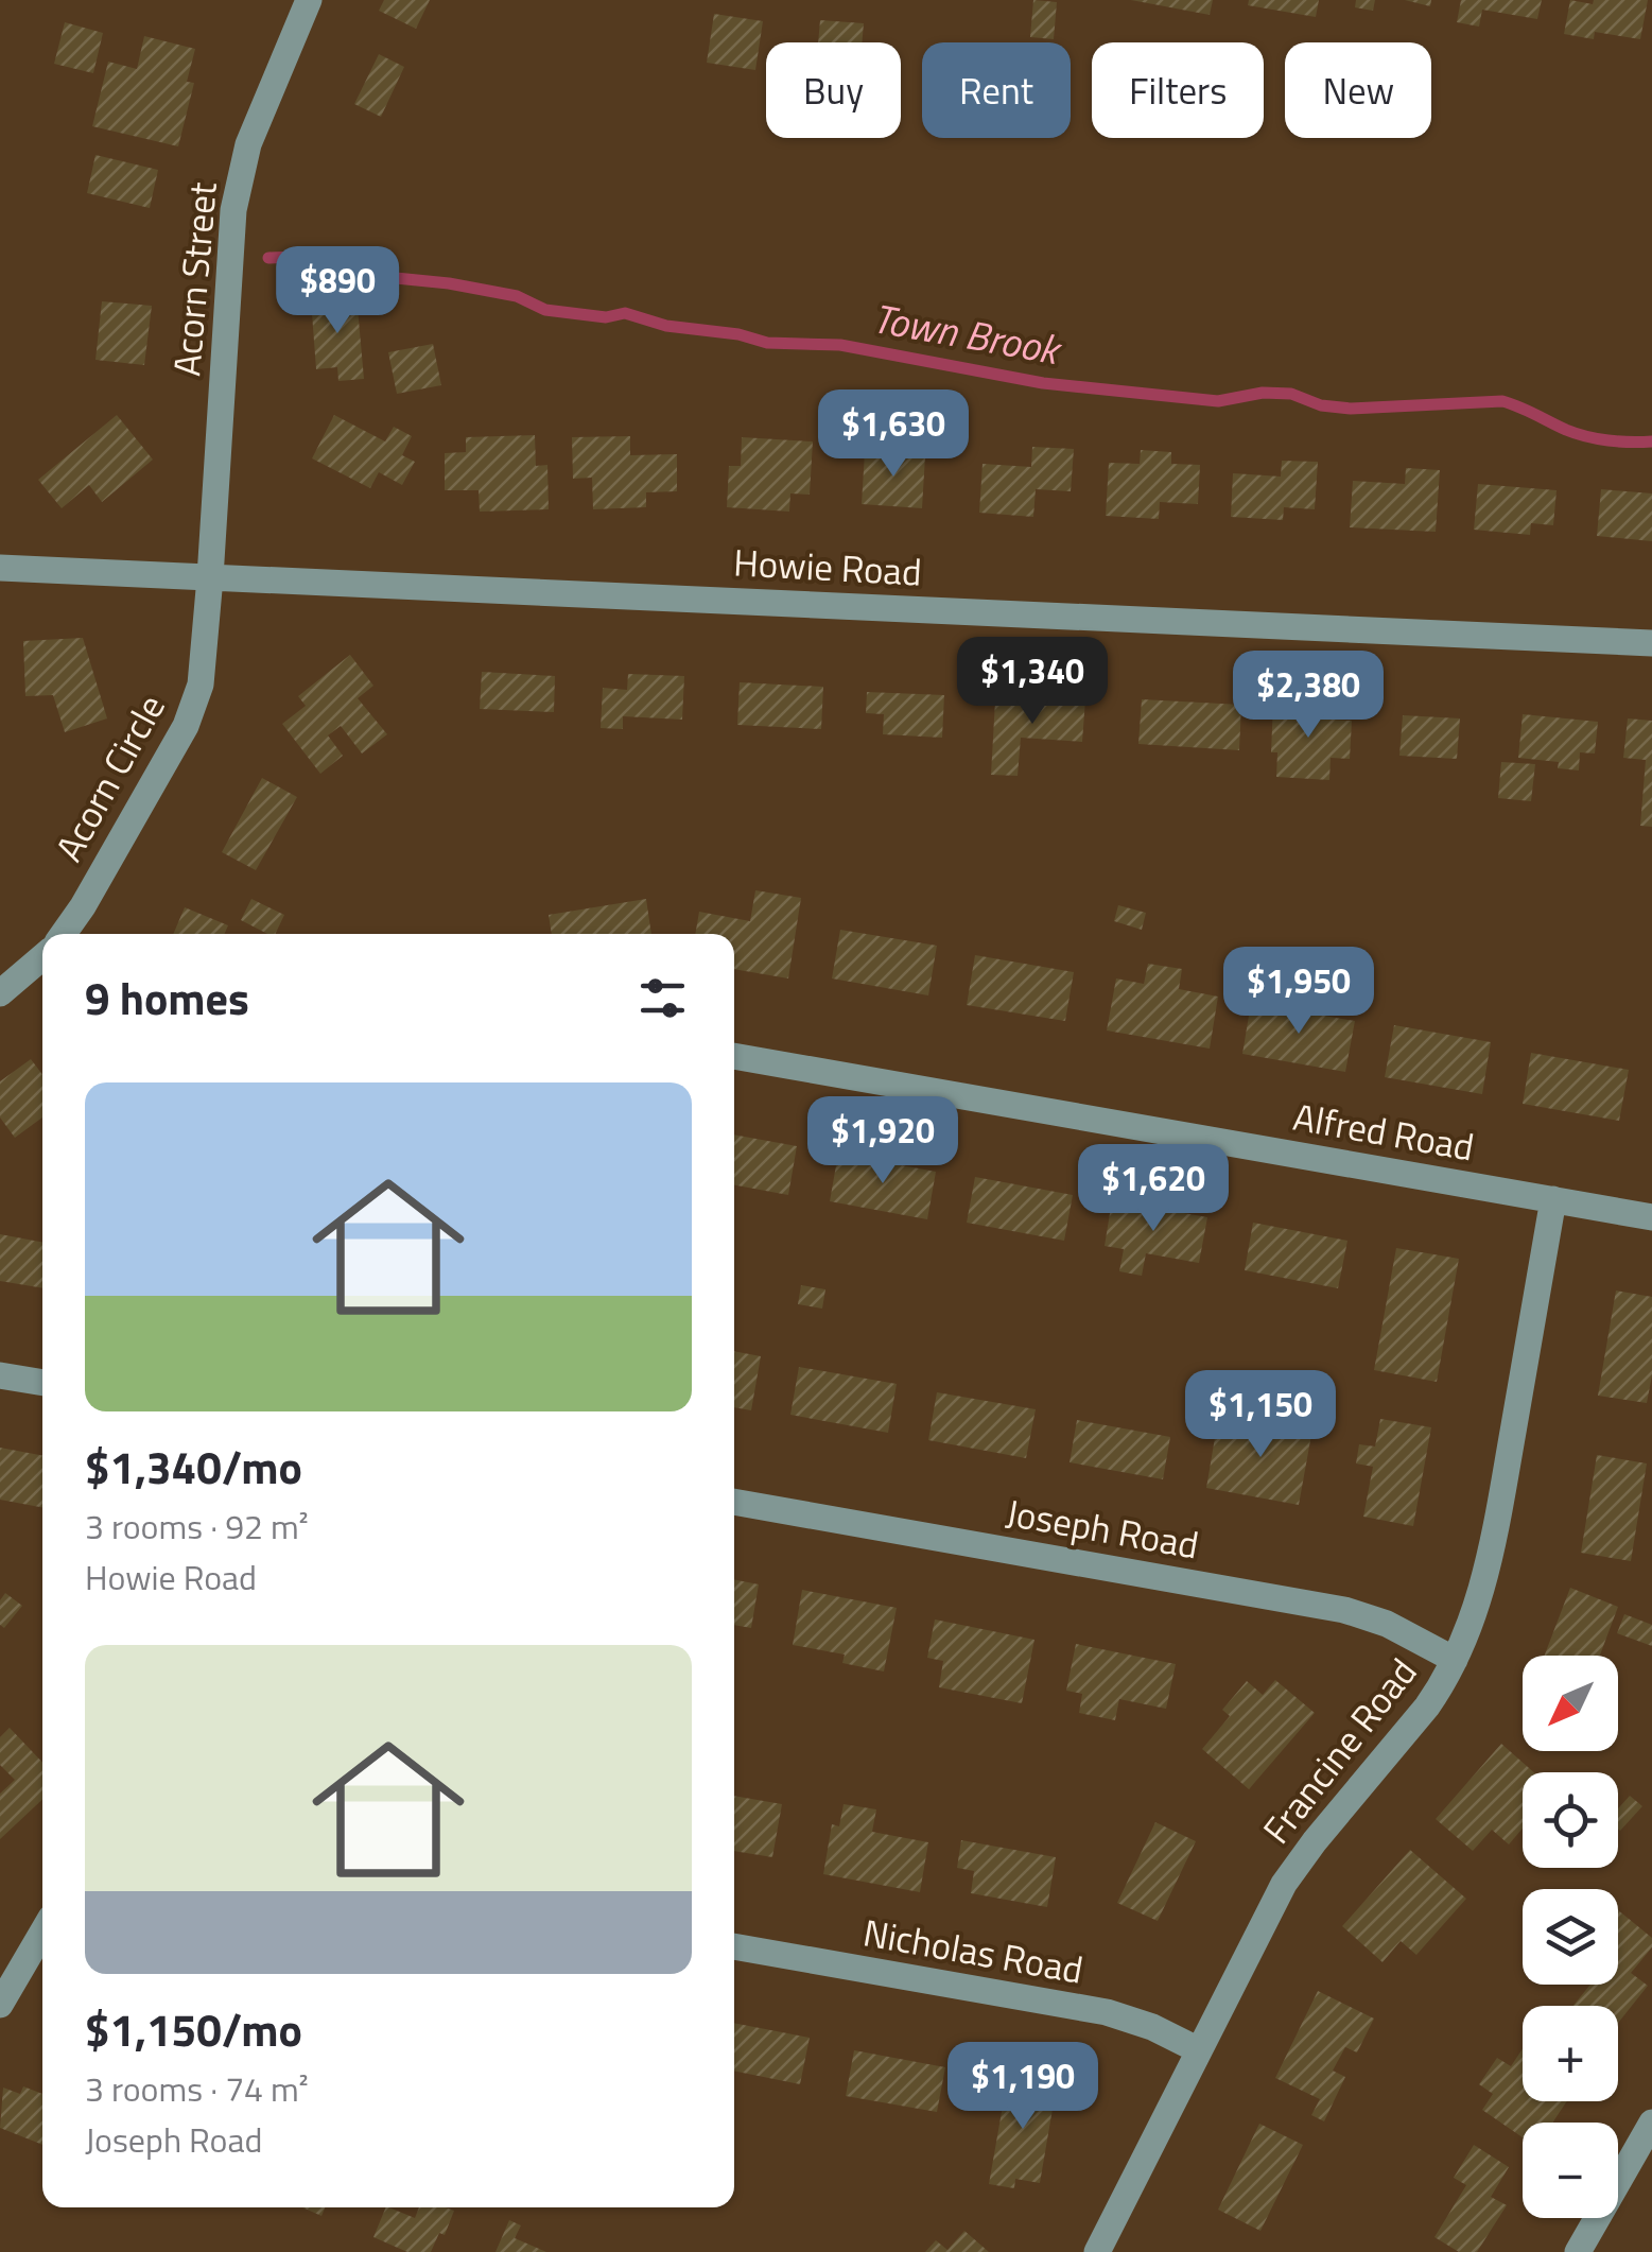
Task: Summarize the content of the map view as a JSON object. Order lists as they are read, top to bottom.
{
  "streets": {
    "street": [
      "Acorn Street",
      "Howie Road",
      "Acorn Circle",
      "Alfred Road",
      "Joseph Road",
      "Francine Road",
      "Nicholas Road"
    ]
  },
  "crossings": [
    ["Acorn Street", "Howie Road"],
    ["Acorn Street", "Acorn Circle"],
    ["Howie Road", "Acorn Circle"],
    ["Alfred Road", "Francine Road"],
    ["Joseph Road", "Francine Road"],
    ["Francine Road", "Nicholas Road"]
  ],
  "water": ["Town Brook"],
  "north": "bottom left",
  "page": {
    "chip": [
      "Buy",
      "Rent",
      "Filters",
      "New"
    ],
    "price": [
      "$890",
      "$1,630",
      "$1,340",
      "$2,380",
      "$1,950",
      "$1,920",
      "$1,620",
      "$1,150",
      "$1,190"
    ],
    "heading": "9 homes",
    "list": [
      {
        "name": "$1,340/mo",
        "note": "3 rooms · 92 m² · Howie Road"
      },
      {
        "name": "$1,150/mo",
        "note": "3 rooms · 74 m² · Joseph Road"
      }
    ],
    "map_buttons": ["+", "−"]
  }
}
